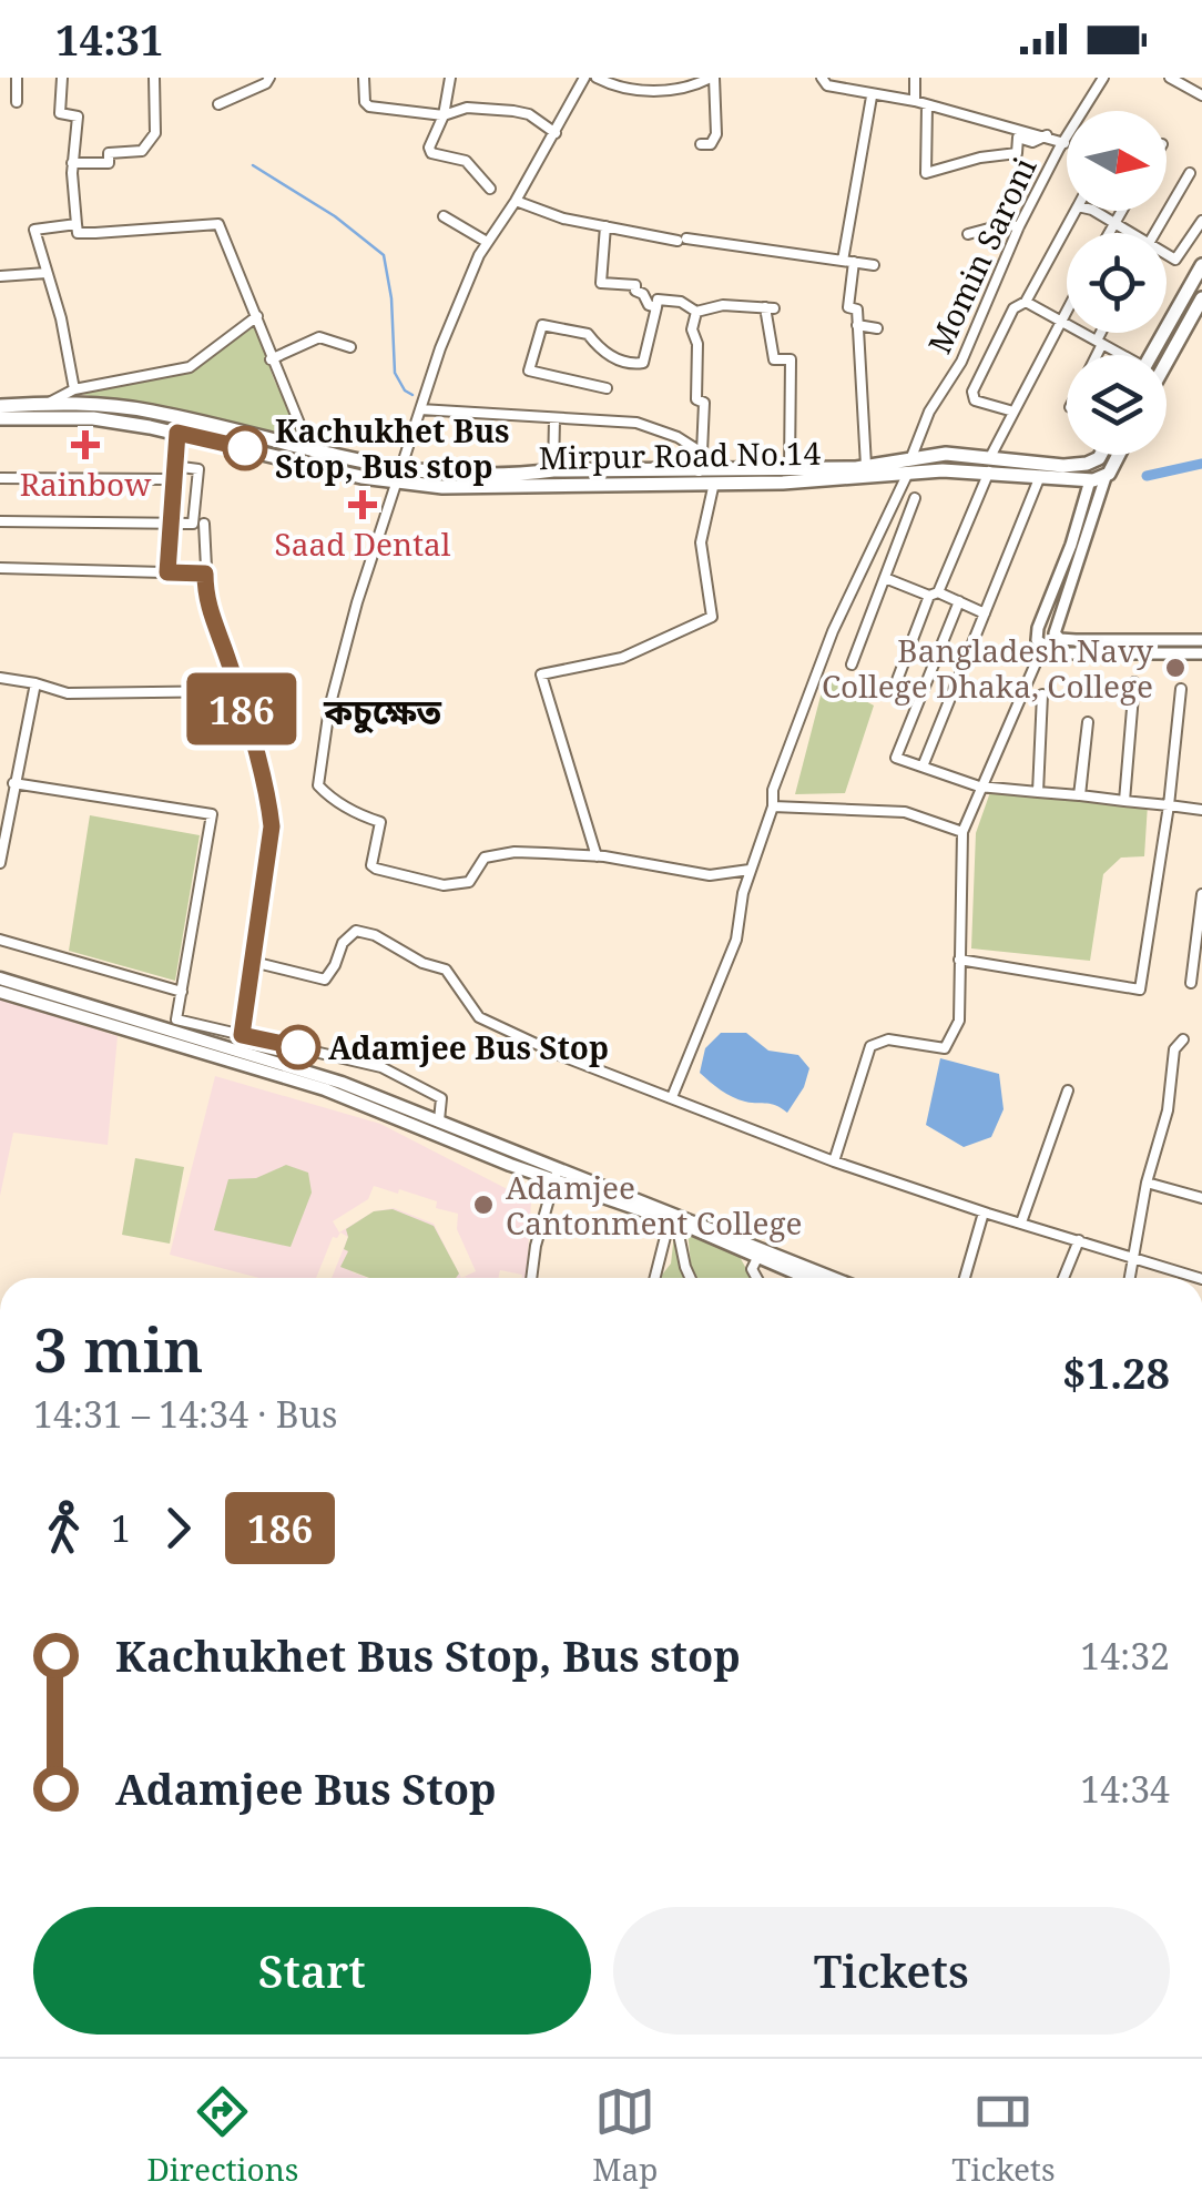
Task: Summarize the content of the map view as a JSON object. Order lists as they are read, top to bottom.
{
  "streets": {
    "main road": ["Mirpur Road No.14"],
    "street": ["Momin Saroni"]
  },
  "crossings": [
    ["Momin Saroni", "Mirpur Road No.14"]
  ],
  "districts": ["কচুক্ষেত"],
  "places": {
    "health": ["Rainbow", "Saad Dental"],
    "other": [
      "Kachukhet Bus Stop, Bus stop",
      "Bangladesh Navy College Dhaka, College",
      "Adamjee Bus Stop",
      "Adamjee Cantonment College"
    ]
  },
  "lines": ["bus line 186"],
  "north": "right",
  "page": {
    "status": "14:31",
    "on_map": "186",
    "heading": ["3 min", "14:31 – 14:34 · Bus", "$1.28"],
    "legs": ["1", "186"],
    "list": [
      {
        "name": "Kachukhet Bus Stop, Bus stop",
        "value": "14:32"
      },
      {
        "name": "Adamjee Bus Stop",
        "value": "14:34"
      }
    ],
    "buttons": ["Start", "Tickets"],
    "tabs": ["Directions", "Map", "Tickets"]
  }
}
